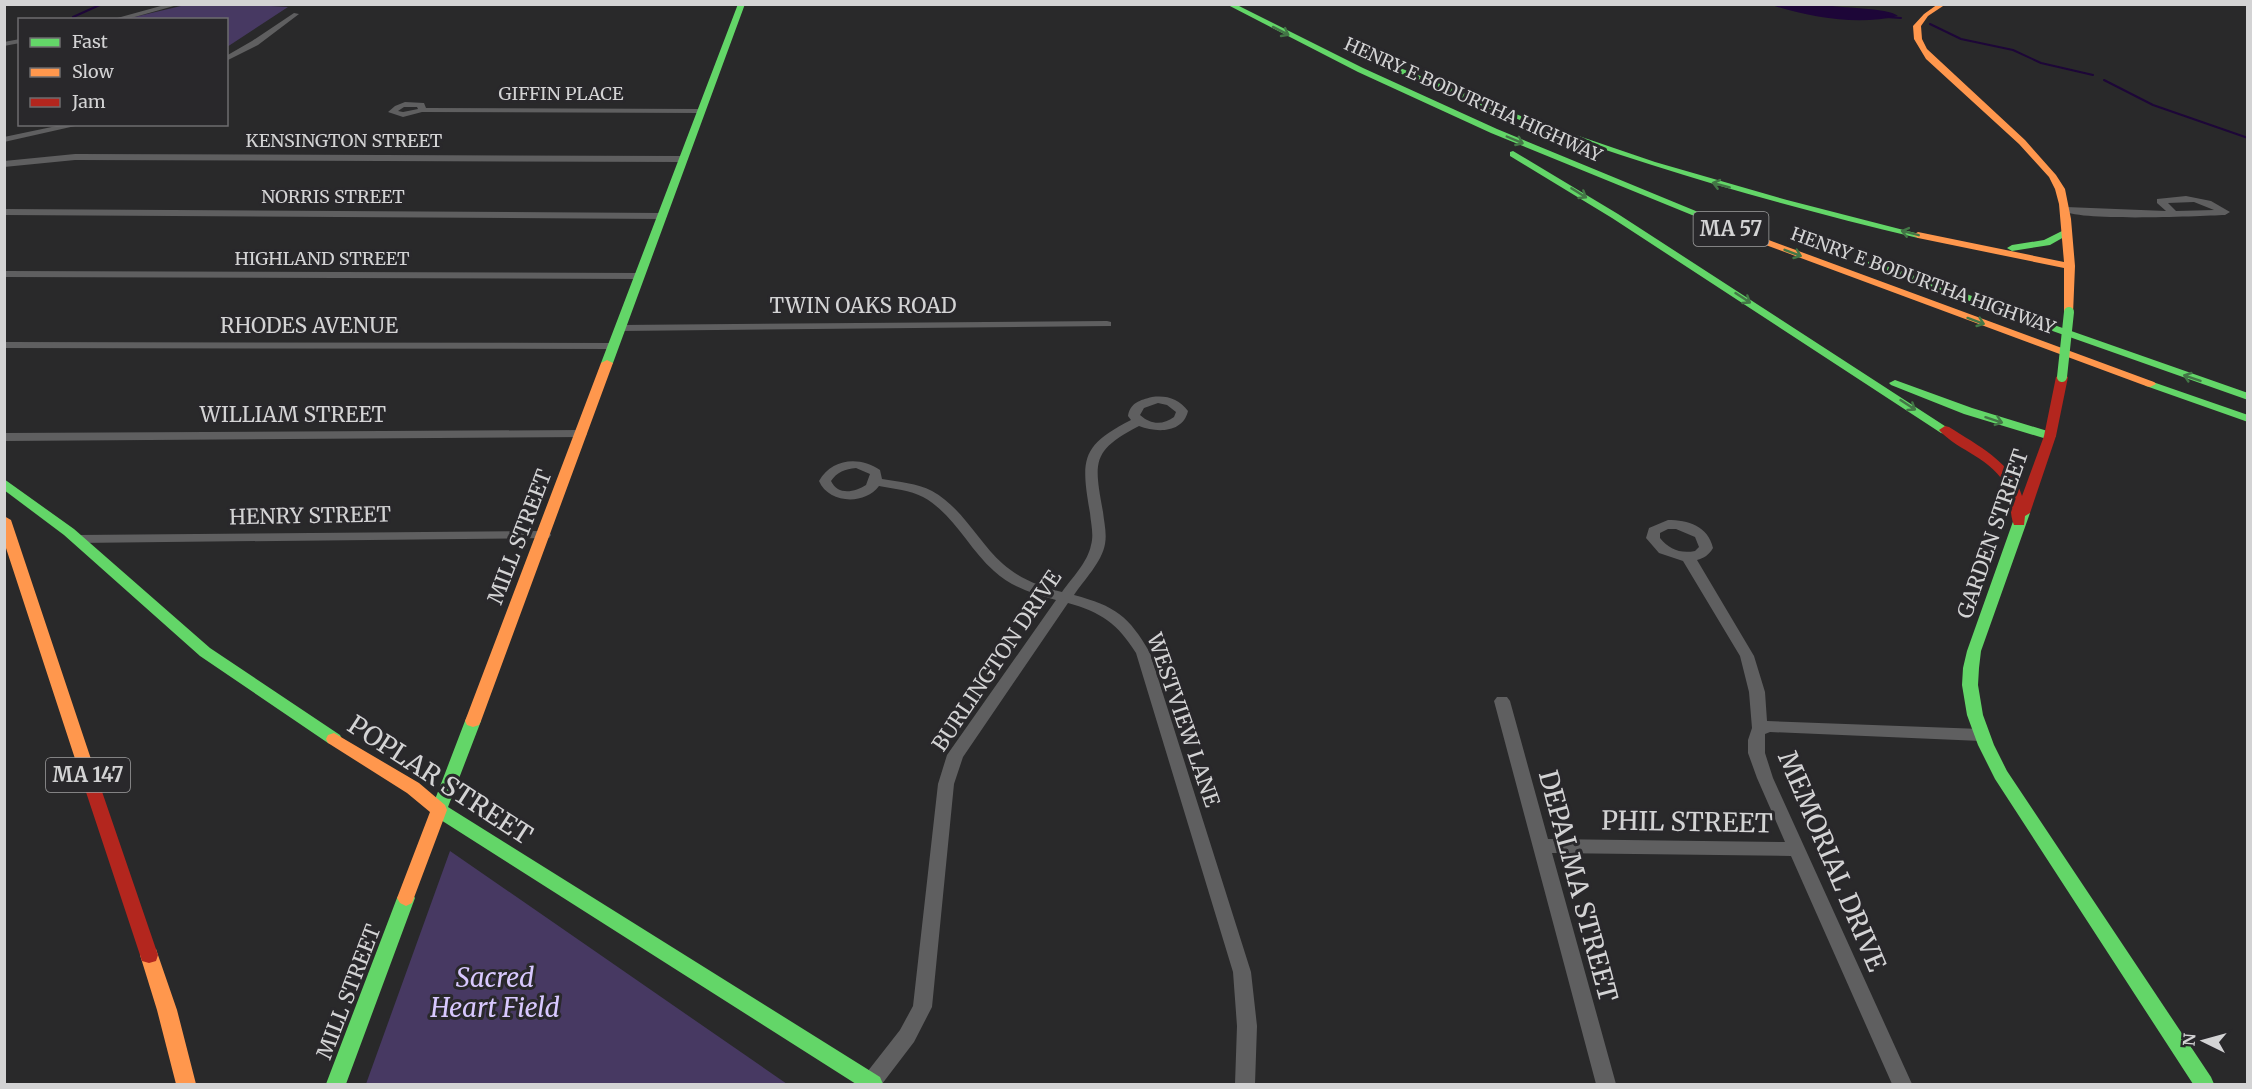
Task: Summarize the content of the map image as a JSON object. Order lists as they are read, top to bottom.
{
  "streets": {
    "main road": [
      "HENRY E BODURTHA HIGHWAY",
      "MA 57",
      "GARDEN STREET",
      "MILL STREET",
      "MA 147",
      "POPLAR STREET"
    ],
    "street": [
      "GIFFIN PLACE",
      "KENSINGTON STREET",
      "NORRIS STREET",
      "HIGHLAND STREET",
      "TWIN OAKS ROAD",
      "RHODES AVENUE",
      "WILLIAM STREET",
      "HENRY STREET",
      "BURLINGTON DRIVE",
      "WESTVIEW LANE",
      "PHIL STREET",
      "MEMORIAL DRIVE",
      "DEPALMA STREET"
    ]
  },
  "crossings": [
    ["GIFFIN PLACE", "MILL STREET"],
    ["KENSINGTON STREET", "MILL STREET"],
    ["NORRIS STREET", "MILL STREET"],
    ["HIGHLAND STREET", "MILL STREET"],
    ["TWIN OAKS ROAD", "MILL STREET"],
    ["RHODES AVENUE", "MILL STREET"],
    ["WILLIAM STREET", "MILL STREET"],
    ["HENRY STREET", "MILL STREET"],
    ["HENRY STREET", "POPLAR STREET"],
    ["GARDEN STREET", "MEMORIAL DRIVE"],
    ["MILL STREET", "POPLAR STREET"],
    ["BURLINGTON DRIVE", "WESTVIEW LANE"],
    ["BURLINGTON DRIVE", "POPLAR STREET"],
    ["PHIL STREET", "MEMORIAL DRIVE"],
    ["PHIL STREET", "DEPALMA STREET"]
  ],
  "parks": ["Sacred Heart Field"],
  "legend": ["Fast", "Slow", "Jam"],
  "north": "left"
}
